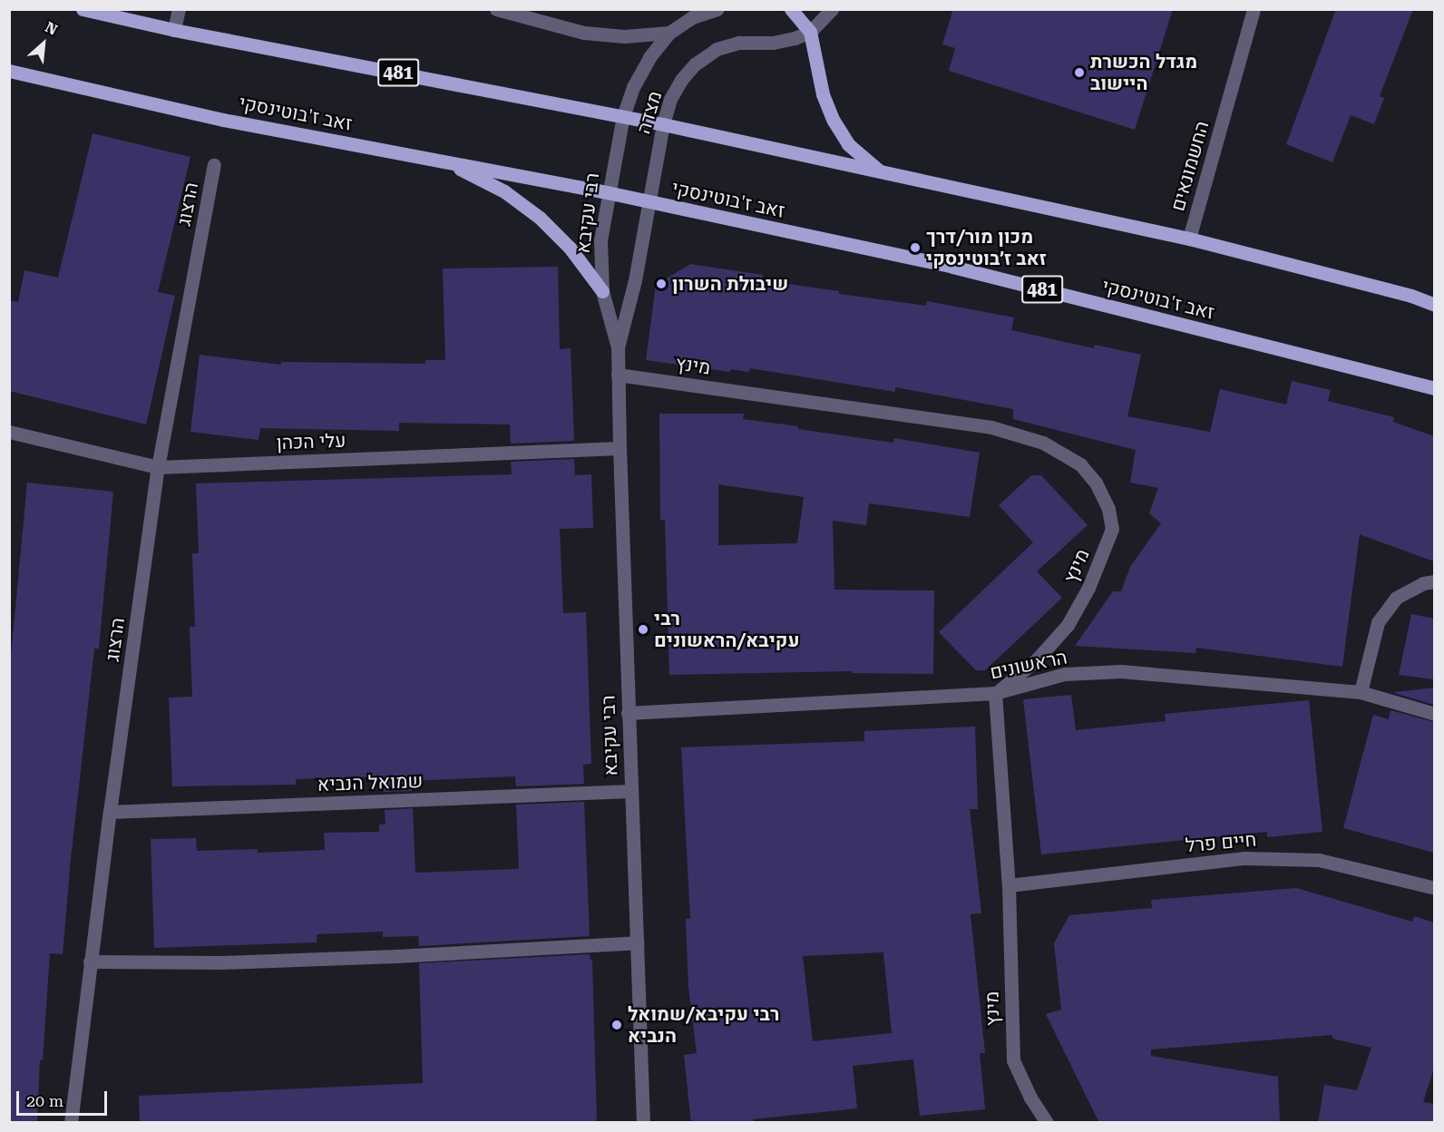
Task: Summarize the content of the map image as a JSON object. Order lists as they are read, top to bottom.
{
  "streets": {
    "main road": ["481", "זאב ז'בוטינסקי"],
    "street": [
      "מצדה",
      "החשמונאים",
      "הרצוג",
      "רבי עקיבא",
      "מינץ",
      "עלי הכהן",
      "הראשונים",
      "שמואל הנביא",
      "חיים פרל"
    ]
  },
  "crossings": [
    ["481", "מצדה"],
    ["481", "החשמונאים"],
    ["481", "רבי עקיבא"],
    ["מצדה", "זאב ז'בוטינסקי"],
    ["מצדה", "רבי עקיבא"],
    ["זאב ז'בוטינסקי", "רבי עקיבא"],
    ["הרצוג", "עלי הכהן"],
    ["הרצוג", "שמואל הנביא"],
    ["רבי עקיבא", "מינץ"],
    ["רבי עקיבא", "עלי הכהן"],
    ["רבי עקיבא", "הראשונים"],
    ["רבי עקיבא", "שמואל הנביא"],
    ["מינץ", "הראשונים"],
    ["מינץ", "חיים פרל"]
  ],
  "places": [
    "מגדל הכשרת היישוב",
    "מכון מור/דרך זאב ז׳בוטינסקי",
    "שיבולת השרון",
    "רבי עקיבא/הראשונים",
    "רבי עקיבא/שמואל הנביא"
  ],
  "scale_bar": "20 m",
  "north": "top right"
}
